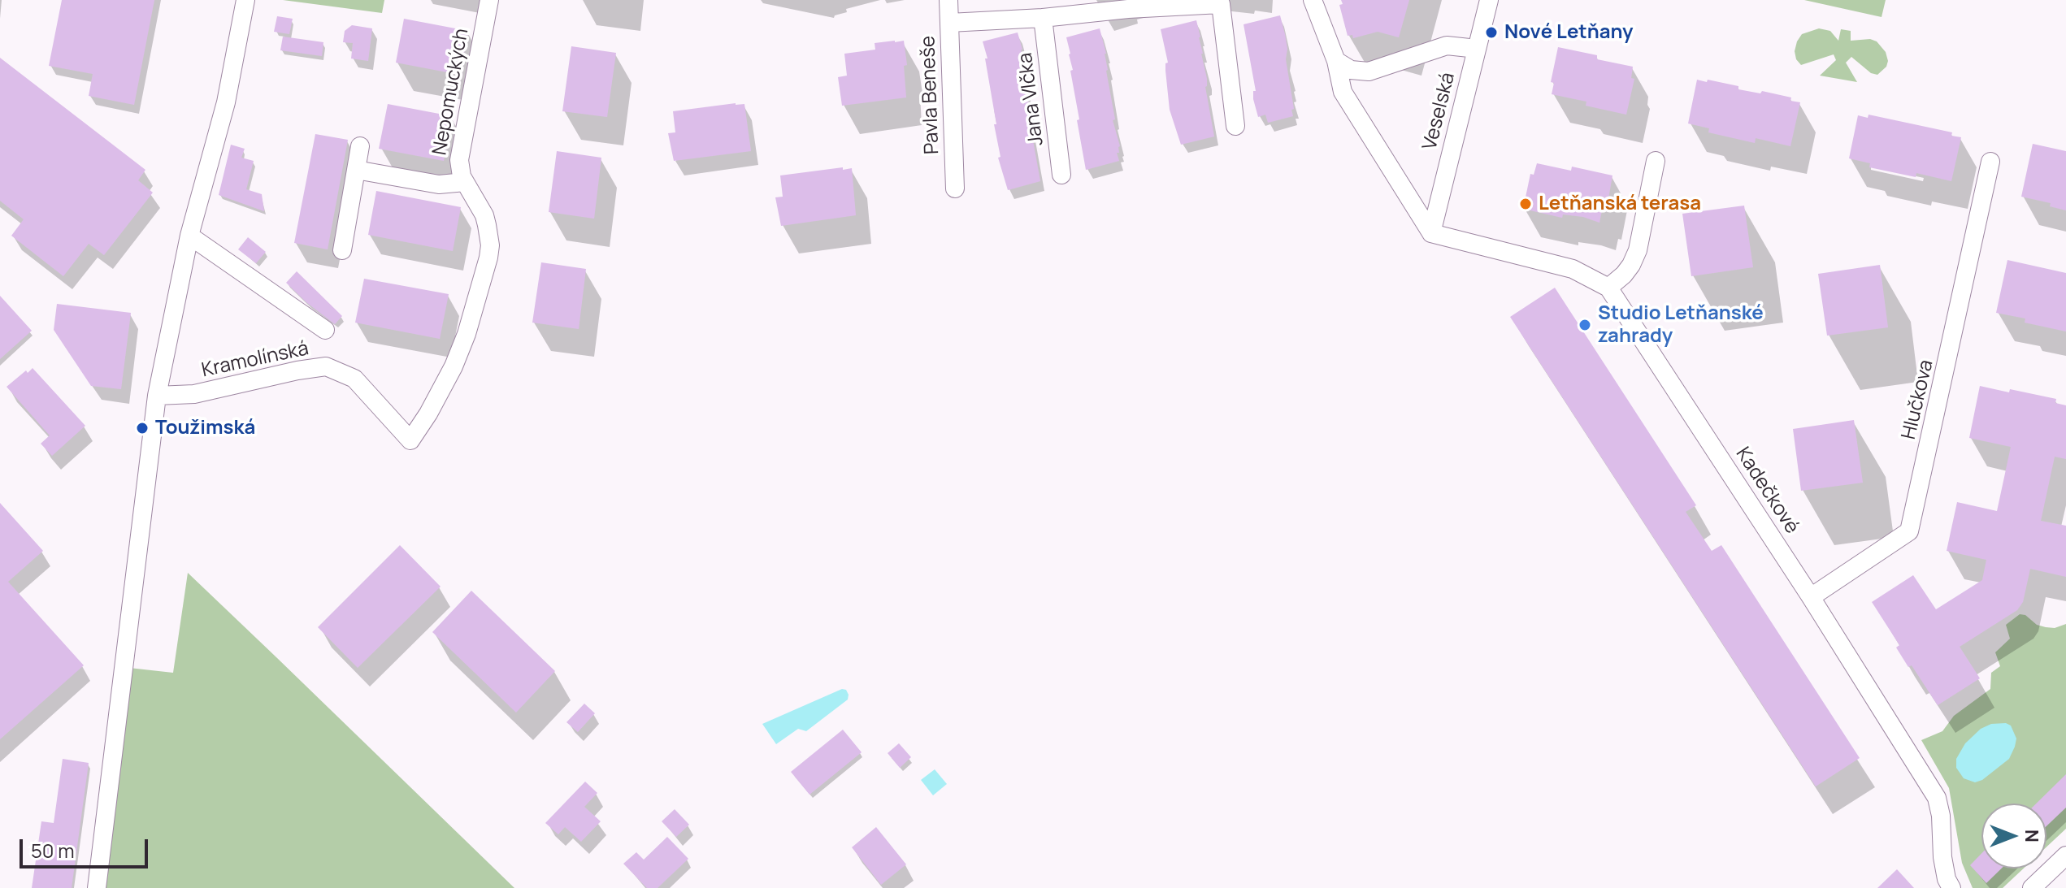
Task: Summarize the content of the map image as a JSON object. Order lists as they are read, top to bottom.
{
  "streets": {
    "street": [
      "Nepomuckých",
      "Pavla Beneše",
      "Jana Vlčka",
      "Veselská",
      "Kramolínská",
      "Hlučkova",
      "Kadečkové"
    ]
  },
  "crossings": [
    ["Nepomuckých", "Kramolínská"],
    ["Veselská", "Kadečkové"],
    ["Hlučkova", "Kadečkové"]
  ],
  "places": [
    "Nové Letňany",
    "Letňanská terasa",
    "Studio Letňanské zahrady",
    "Toužimská"
  ],
  "scale_bar": "50 m",
  "north": "right"
}
